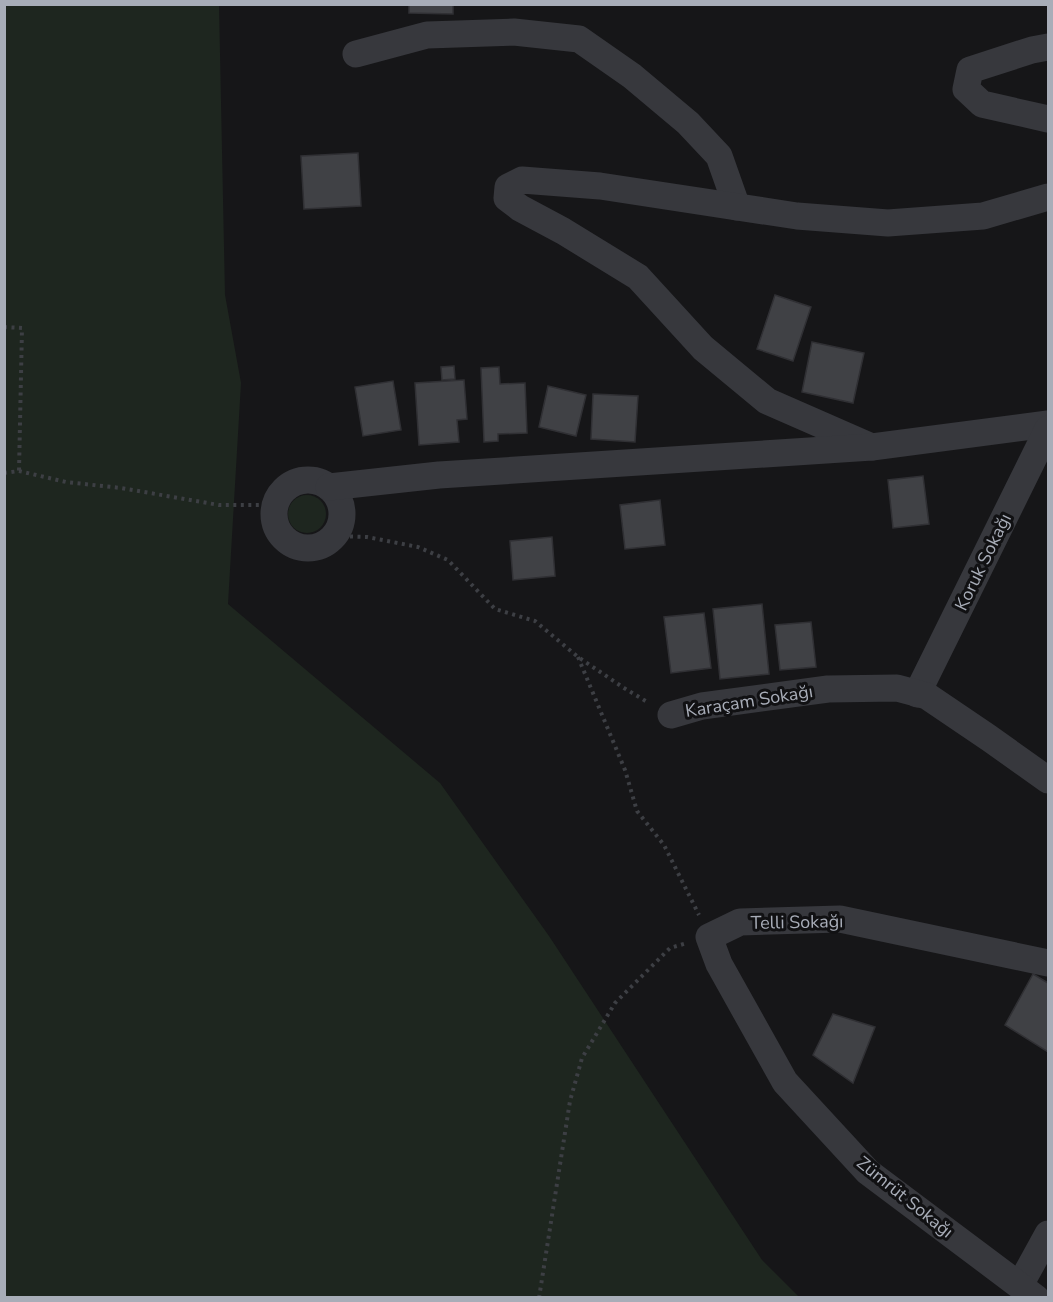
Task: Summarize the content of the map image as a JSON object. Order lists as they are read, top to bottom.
{
  "streets": {
    "street": [
      "Koruk Sokağı",
      "Karaçam Sokağı",
      "Telli Sokağı",
      "Zümrüt Sokağı"
    ]
  },
  "crossings": [
    ["Koruk Sokağı", "Karaçam Sokağı"],
    ["Telli Sokağı", "Zümrüt Sokağı"]
  ]
}
